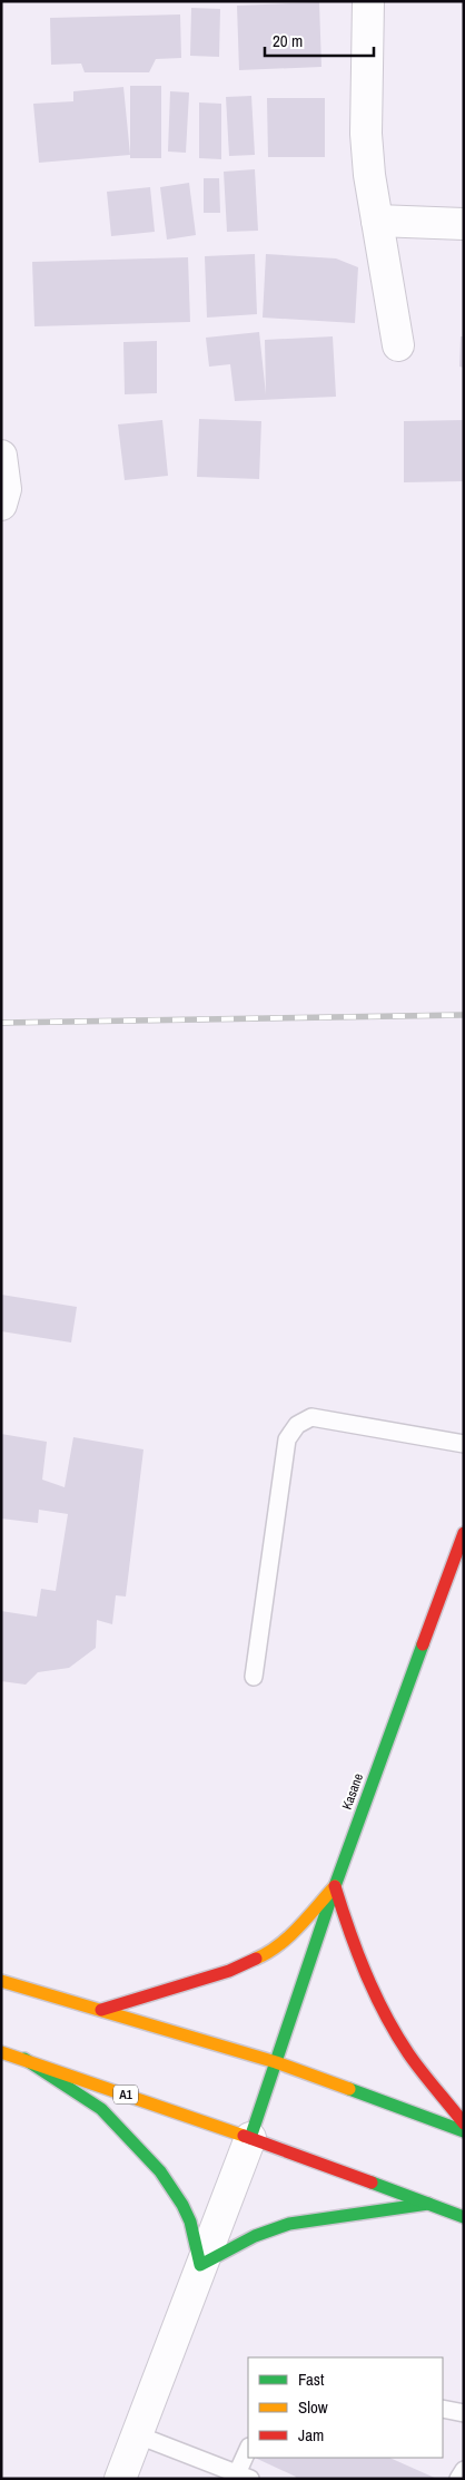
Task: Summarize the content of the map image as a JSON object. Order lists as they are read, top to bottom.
{
  "streets": {
    "main road": ["Kasane", "A1"]
  },
  "crossings": [
    ["Kasane", "A1"]
  ],
  "legend": ["Fast", "Slow", "Jam"],
  "scale_bar": "20 m"
}
